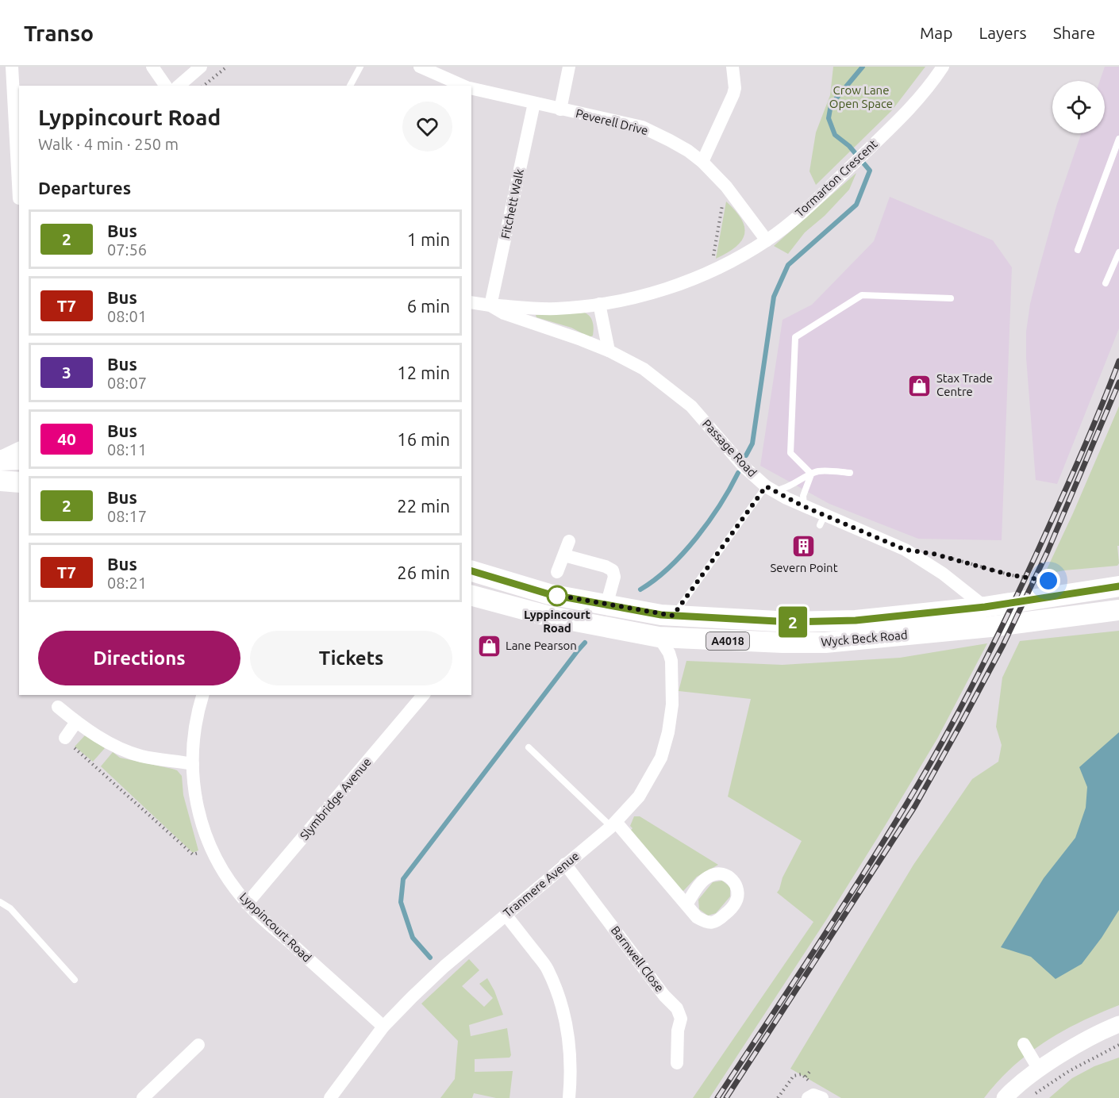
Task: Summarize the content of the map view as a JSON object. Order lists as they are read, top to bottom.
{
  "streets": {
    "main road": ["Wyck Beck Road", "A4018"],
    "street": [
      "Peverell Drive",
      "Tormarton Crescent",
      "Fitchett Walk",
      "Passage Road",
      "Slymbridge Avenue",
      "Tranmere Avenue",
      "Lyppincourt Road",
      "Barnwell Close"
    ]
  },
  "crossings": [
    ["Peverell Drive", "Tormarton Crescent"],
    ["Peverell Drive", "Fitchett Walk"],
    ["Tormarton Crescent", "Fitchett Walk"],
    ["Tormarton Crescent", "Passage Road"],
    ["Fitchett Walk", "Passage Road"],
    ["Passage Road", "Wyck Beck Road"],
    ["Wyck Beck Road", "Tranmere Avenue"],
    ["Slymbridge Avenue", "Lyppincourt Road"],
    ["Tranmere Avenue", "Lyppincourt Road"],
    ["Tranmere Avenue", "Barnwell Close"]
  ],
  "parks": ["Crow Lane Open Space"],
  "places": {
    "shop": ["Stax Trade Centre", "Lane Pearson"],
    "building": ["Severn Point"],
    "other": ["Lyppincourt Road"]
  },
  "lines": ["bus line 2"],
  "page": {
    "header": "Transo",
    "nav": ["Map", "Layers", "Share"],
    "on_map": "2",
    "heading": [
      ["Lyppincourt Road", "Walk · 4 min · 250 m"],
      "Departures"
    ],
    "list": [
      {
        "mark": "2",
        "name": "Bus",
        "note": "07:56",
        "value": "1 min"
      },
      {
        "mark": "T7",
        "name": "Bus",
        "note": "08:01",
        "value": "6 min"
      },
      {
        "mark": "3",
        "name": "Bus",
        "note": "08:07",
        "value": "12 min"
      },
      {
        "mark": "40",
        "name": "Bus",
        "note": "08:11",
        "value": "16 min"
      },
      {
        "mark": "2",
        "name": "Bus",
        "note": "08:17",
        "value": "22 min"
      },
      {
        "mark": "T7",
        "name": "Bus",
        "note": "08:21",
        "value": "26 min"
      }
    ],
    "buttons": ["Directions", "Tickets"]
  }
}
